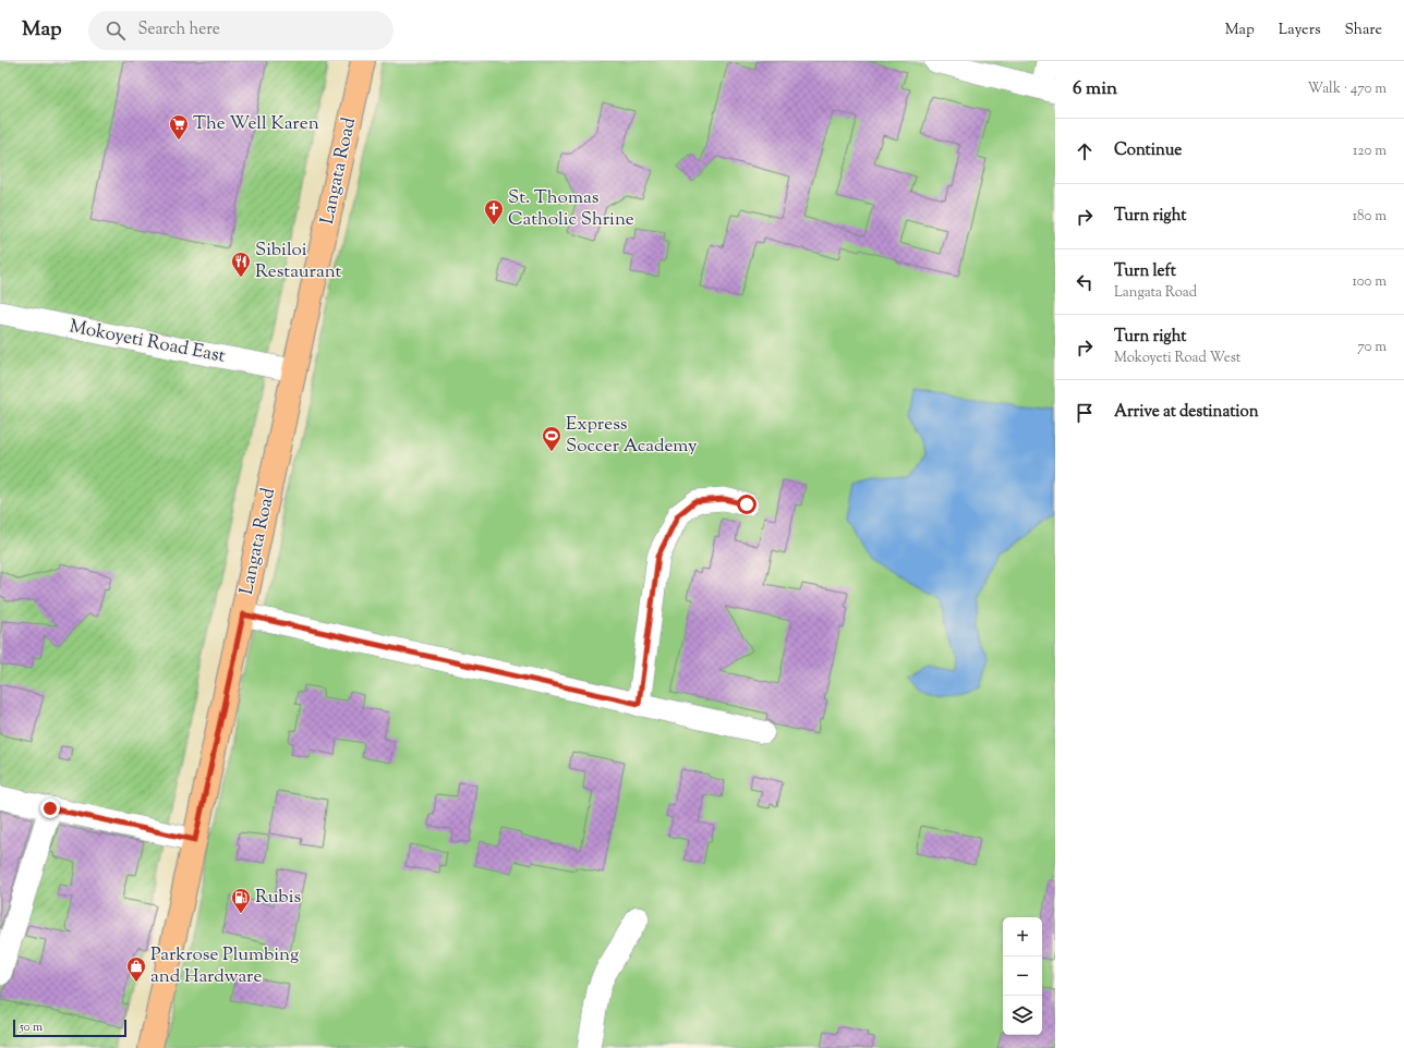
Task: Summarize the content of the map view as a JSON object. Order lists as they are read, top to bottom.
{
  "streets": {
    "main road": ["Langata Road"],
    "street": ["Mokoyeti Road East"]
  },
  "crossings": [
    ["Langata Road", "Mokoyeti Road East"]
  ],
  "places": {
    "supermarket": ["The Well Karen"],
    "church": ["St. Thomas Catholic Shrine"],
    "restaurant": ["Sibiloi Restaurant"],
    "sports": ["Express Soccer Academy"],
    "fuel station": ["Rubis"],
    "shop": ["Parkrose Plumbing and Hardware"]
  },
  "scale_bar": "50 m",
  "page": {
    "header": "Map",
    "search": "Search here",
    "nav": ["Map", "Layers", "Share"],
    "heading": ["6 min", "Walk · 470 m"],
    "list": [
      ["Continue", "120 m"],
      ["Turn right", "180 m"],
      ["Turn left", "Langata Road", "100 m"],
      ["Turn right", "Mokoyeti Road West", "70 m"],
      "Arrive at destination"
    ],
    "map_buttons": ["+", "−"],
    "scale": "50 m"
  }
}
